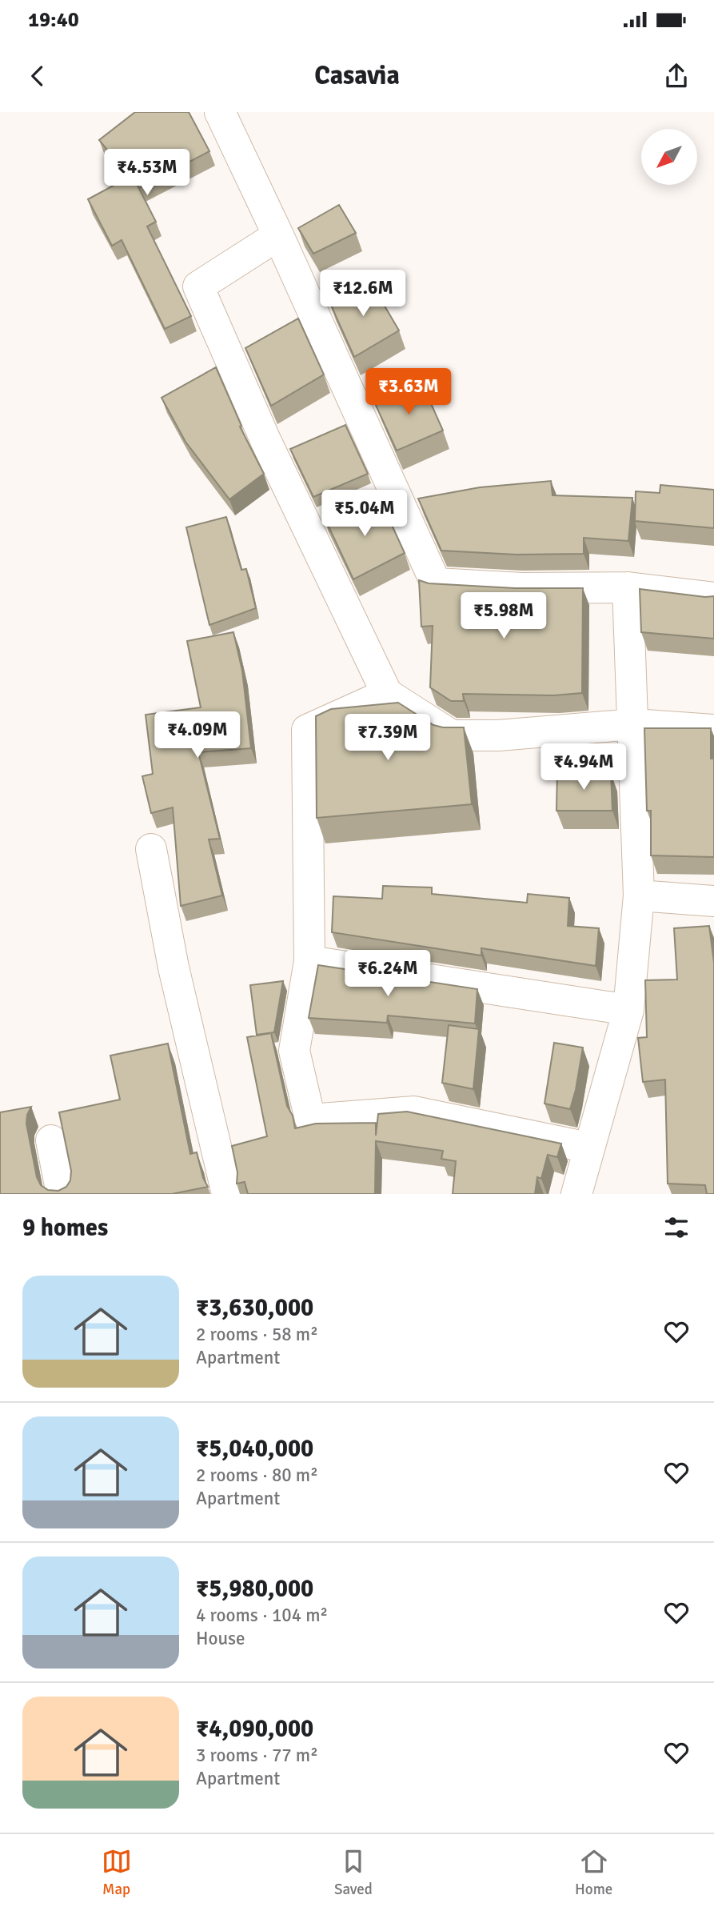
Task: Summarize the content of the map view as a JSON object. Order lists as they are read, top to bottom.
{
  "north": "bottom left",
  "page": {
    "status": "19:40",
    "header": "Casavia",
    "price": [
      "₹4.53M",
      "₹12.6M",
      "₹3.63M",
      "₹5.04M",
      "₹5.98M",
      "₹4.09M",
      "₹7.39M",
      "₹4.94M",
      "₹6.24M"
    ],
    "heading": "9 homes",
    "list": [
      {
        "name": "₹3,630,000",
        "note": "2 rooms · 58 m² · Apartment"
      },
      {
        "name": "₹5,040,000",
        "note": "2 rooms · 80 m² · Apartment"
      },
      {
        "name": "₹5,980,000",
        "note": "4 rooms · 104 m² · House"
      },
      {
        "name": "₹4,090,000",
        "note": "3 rooms · 77 m² · Apartment"
      }
    ],
    "tabs": ["Map", "Saved", "Home"]
  }
}
